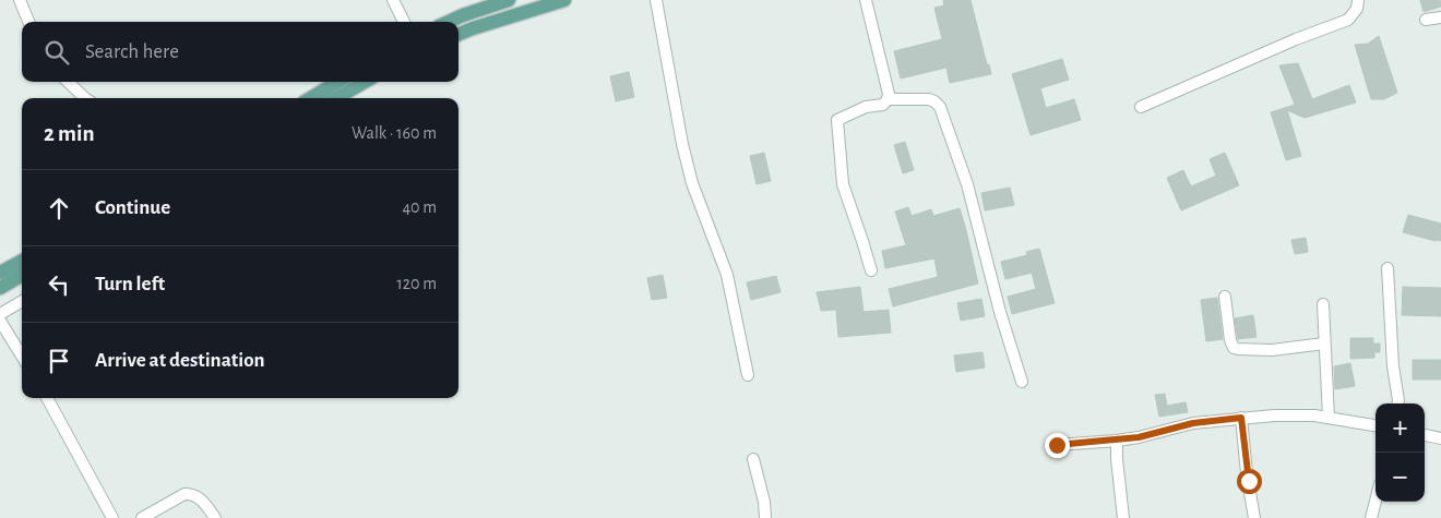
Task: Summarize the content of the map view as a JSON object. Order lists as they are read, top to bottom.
{
  "page": {
    "search": "Search here",
    "heading": ["2 min", "Walk · 160 m"],
    "list": [
      ["Continue", "40 m"],
      ["Turn left", "120 m"],
      "Arrive at destination"
    ],
    "map_buttons": ["+", "−"]
  }
}
